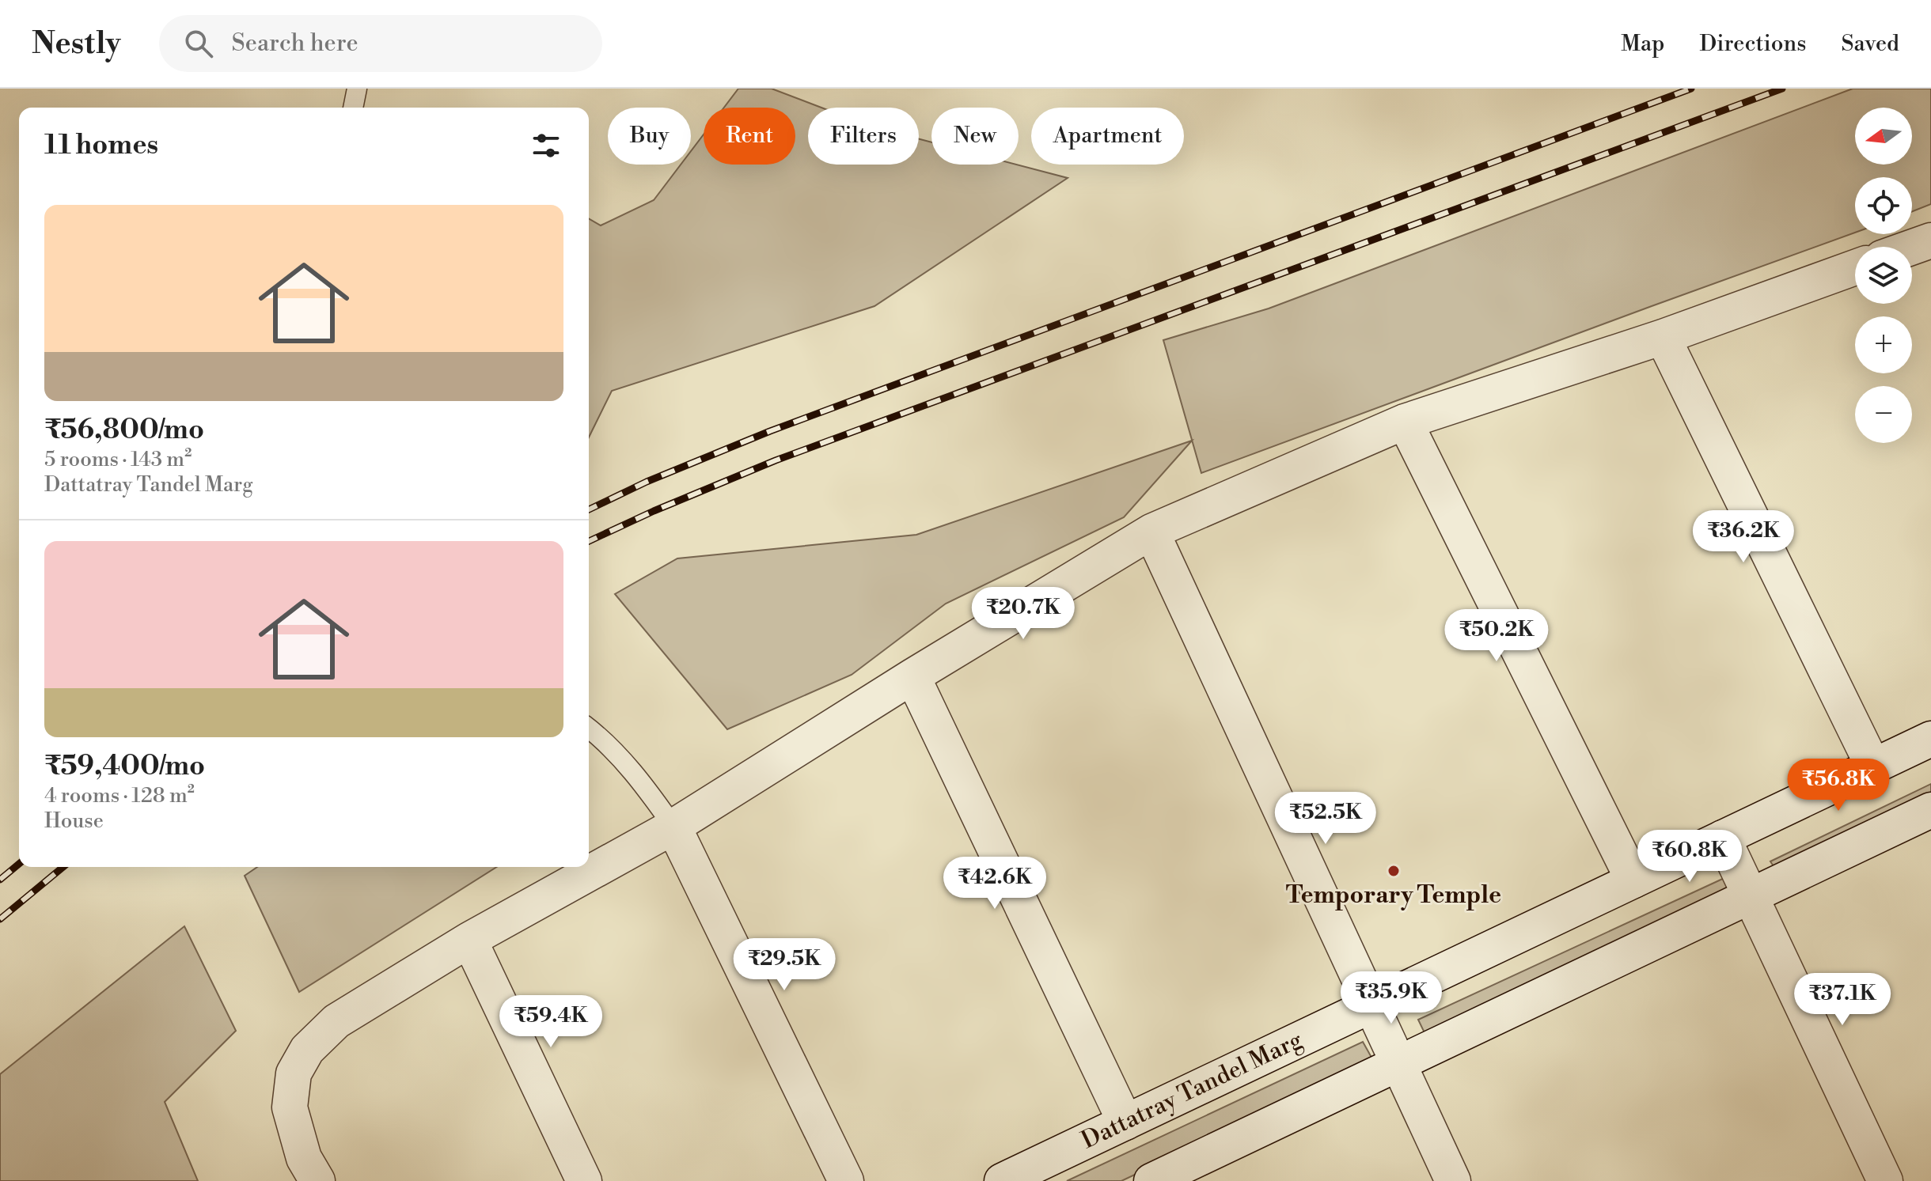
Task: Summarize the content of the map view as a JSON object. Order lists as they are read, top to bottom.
{
  "streets": {
    "street": ["Dattatray Tandel Marg"]
  },
  "places": ["Temporary Temple"],
  "north": "left",
  "page": {
    "header": "Nestly",
    "search": "Search here",
    "nav": ["Map", "Directions", "Saved"],
    "map_buttons": ["+", "−"],
    "chip": [
      "Buy",
      "Rent",
      "Filters",
      "New",
      "Apartment"
    ],
    "heading": "11 homes",
    "list": [
      {
        "name": "₹56,800/mo",
        "note": "5 rooms · 143 m² · Dattatray Tandel Marg"
      },
      {
        "name": "₹59,400/mo",
        "note": "4 rooms · 128 m² · House"
      }
    ],
    "price": [
      "₹36.2K",
      "₹20.7K",
      "₹50.2K",
      "₹56.8K",
      "₹52.5K",
      "₹60.8K",
      "₹42.6K",
      "₹29.5K",
      "₹35.9K",
      "₹37.1K",
      "₹59.4K"
    ]
  }
}
